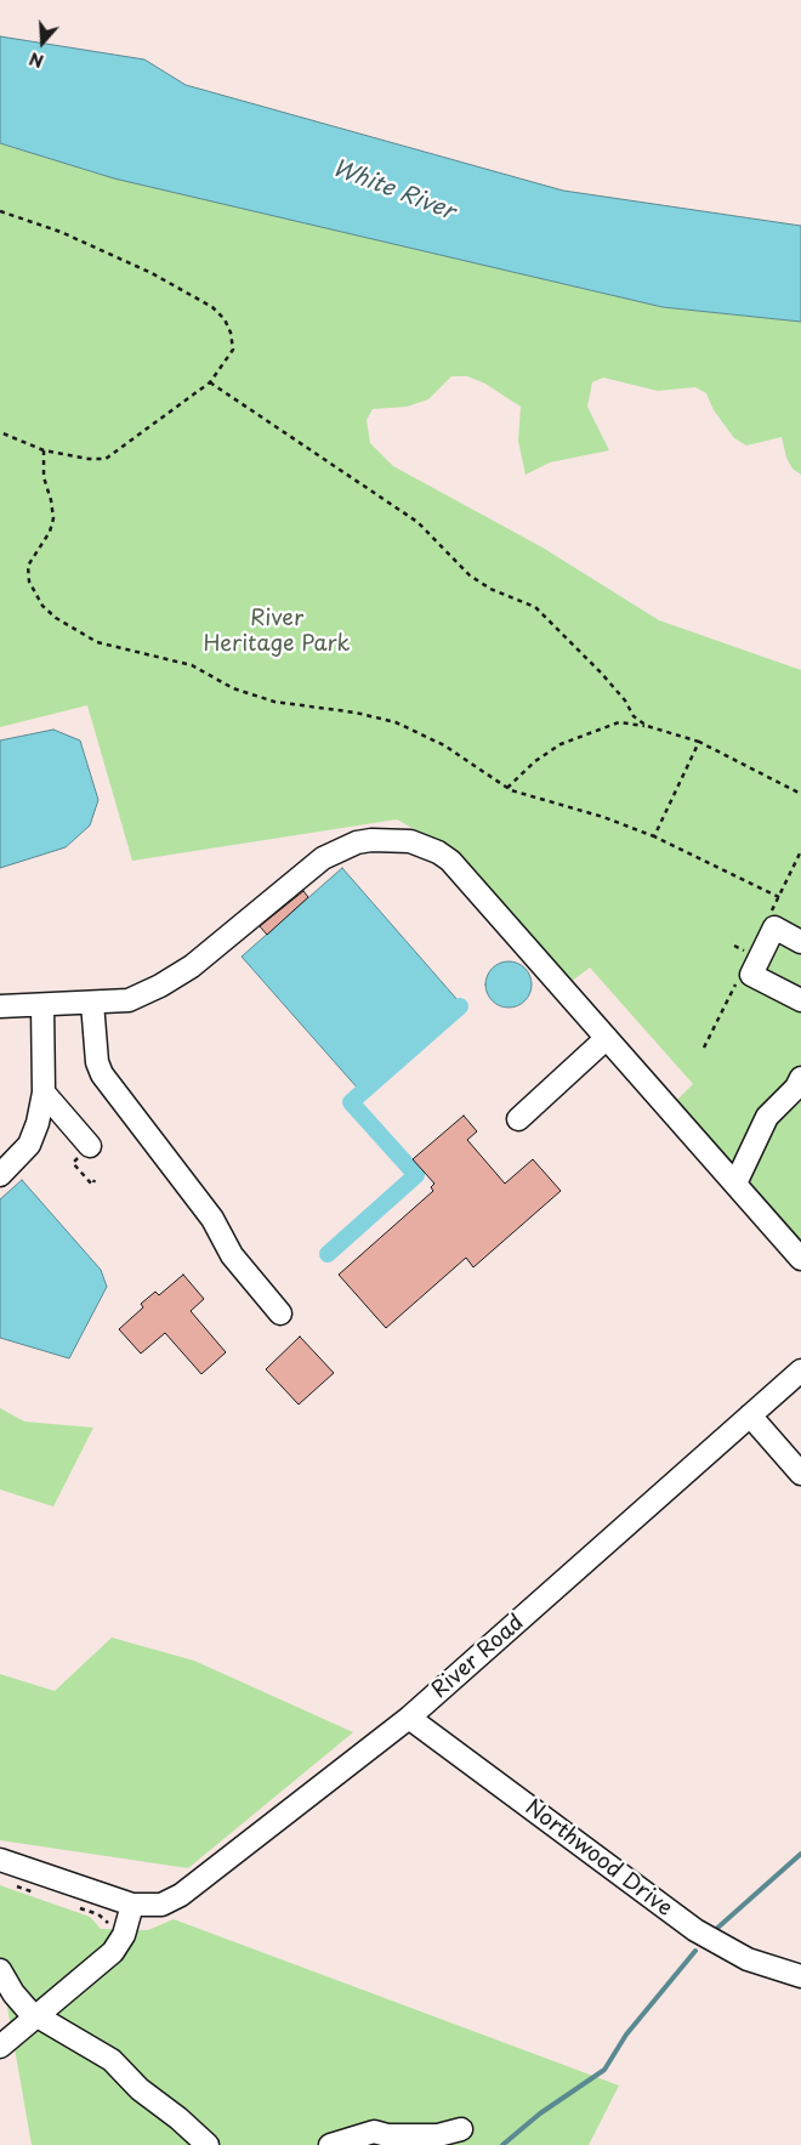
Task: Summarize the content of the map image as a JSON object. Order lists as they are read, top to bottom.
{
  "streets": {
    "street": ["River Road", "Northwood Drive"]
  },
  "crossings": [
    ["River Road", "Northwood Drive"]
  ],
  "water": ["White River"],
  "parks": ["River Heritage Park"],
  "north": "bottom"
}
